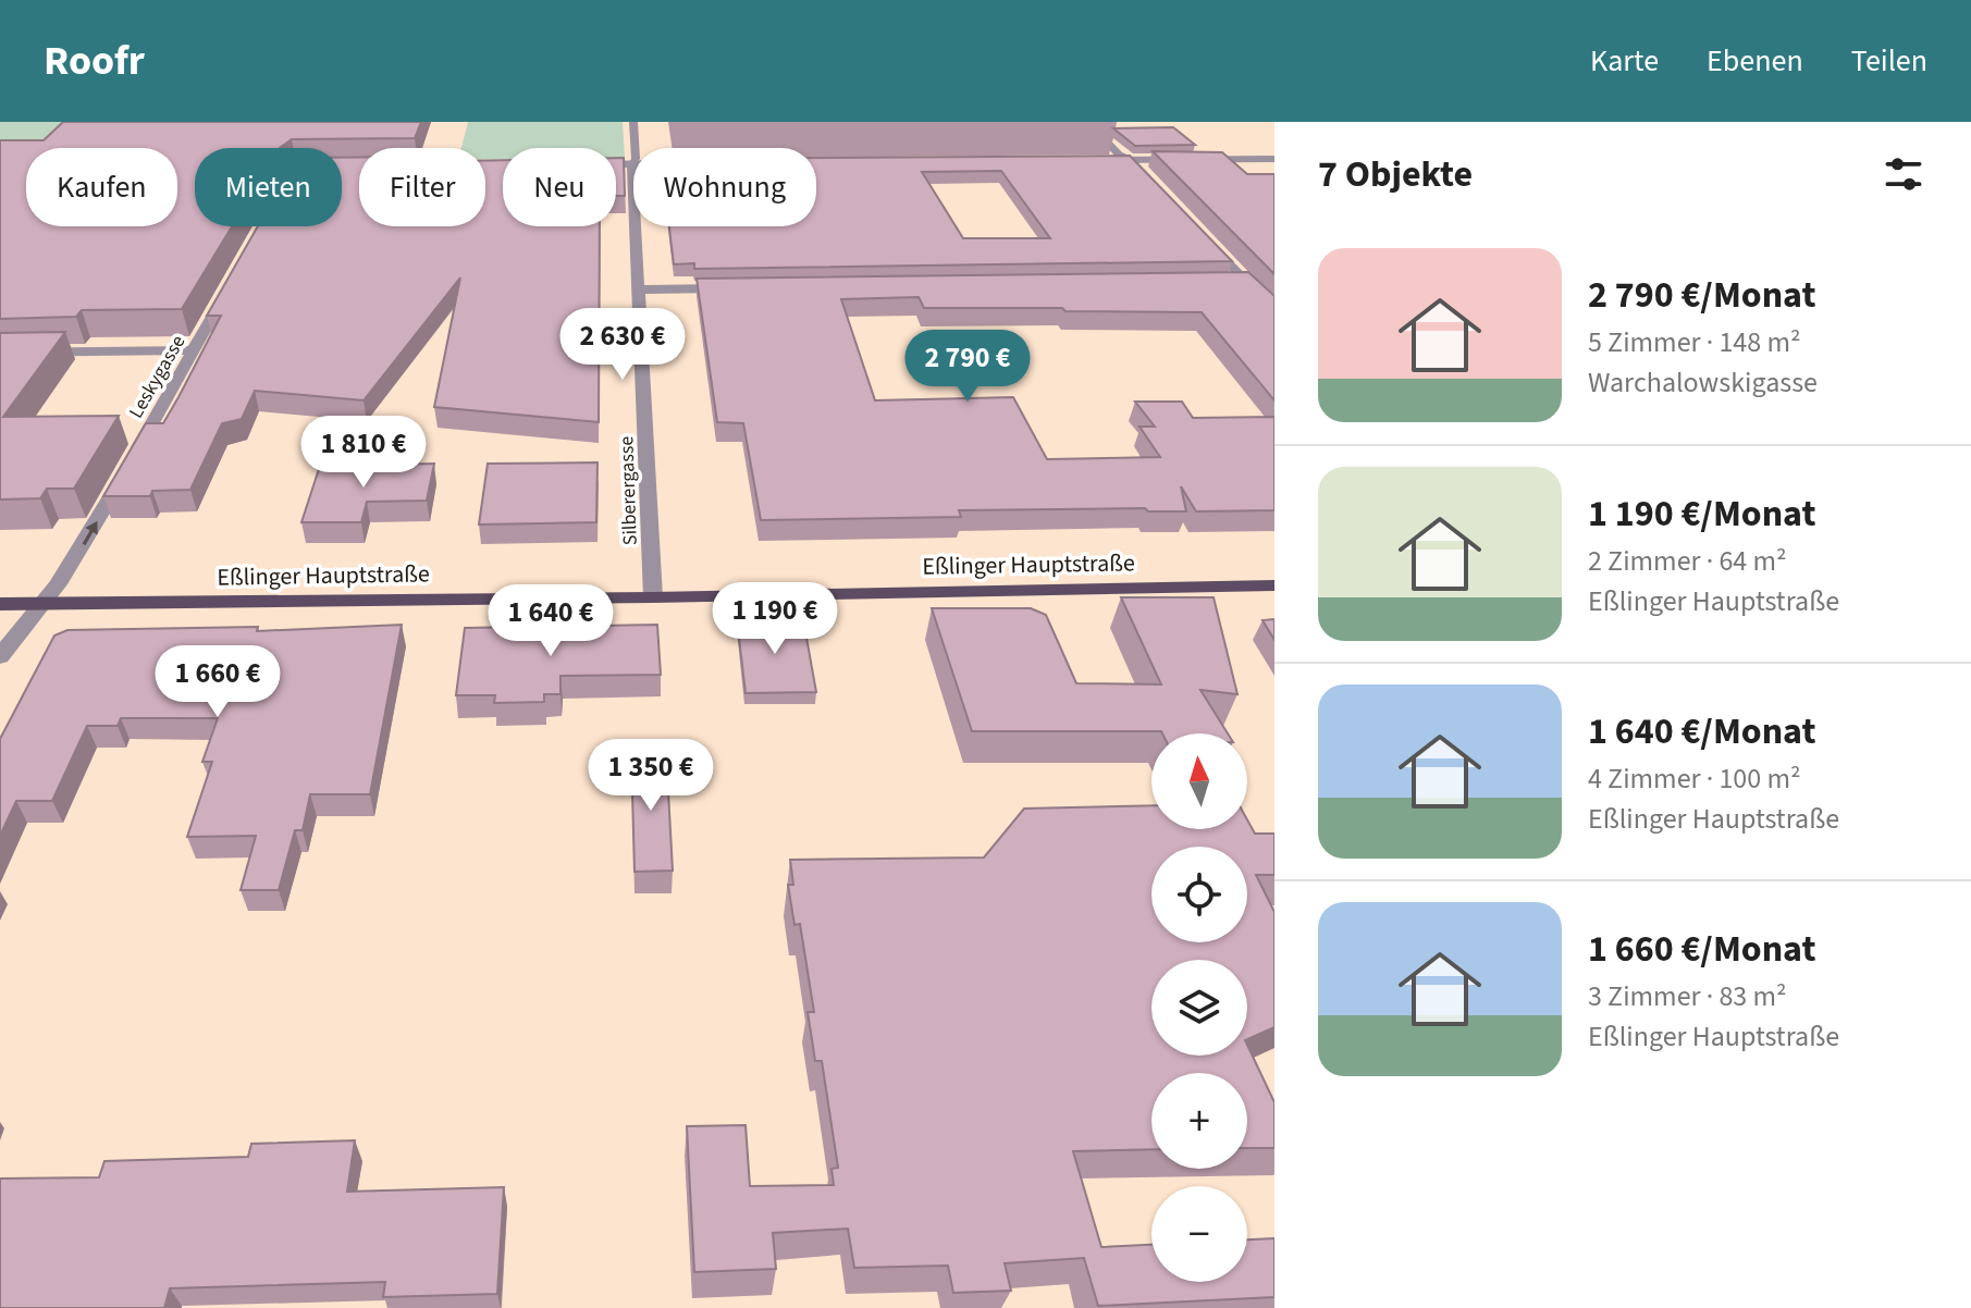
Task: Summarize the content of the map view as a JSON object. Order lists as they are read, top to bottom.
{
  "streets": {
    "main road": ["Eßlinger Hauptstraße"],
    "street": ["Leskygasse", "Silberergasse"]
  },
  "crossings": [
    ["Leskygasse", "Eßlinger Hauptstraße"],
    ["Silberergasse", "Eßlinger Hauptstraße"]
  ],
  "one_way": ["Leskygasse"],
  "north": "top",
  "page": {
    "header": "Roofr",
    "nav": ["Karte", "Ebenen", "Teilen"],
    "heading": "7 Objekte",
    "chip": [
      "Kaufen",
      "Mieten",
      "Filter",
      "Neu",
      "Wohnung"
    ],
    "list": [
      {
        "name": "2 790 €/Monat",
        "note": "5 Zimmer · 148 m² · Warchalowskigasse"
      },
      {
        "name": "1 190 €/Monat",
        "note": "2 Zimmer · 64 m² · Eßlinger Hauptstraße"
      },
      {
        "name": "1 640 €/Monat",
        "note": "4 Zimmer · 100 m² · Eßlinger Hauptstraße"
      },
      {
        "name": "1 660 €/Monat",
        "note": "3 Zimmer · 83 m² · Eßlinger Hauptstraße"
      }
    ],
    "price": [
      "2 630 €",
      "2 790 €",
      "1 810 €",
      "1 190 €",
      "1 640 €",
      "1 660 €",
      "1 350 €"
    ],
    "map_buttons": ["+", "−"]
  }
}
